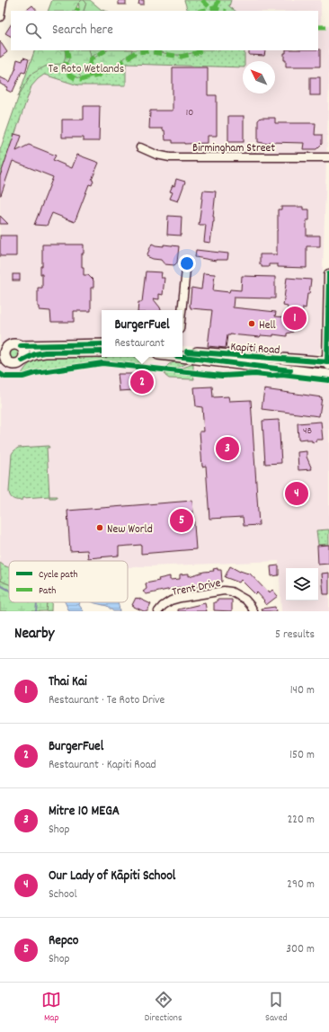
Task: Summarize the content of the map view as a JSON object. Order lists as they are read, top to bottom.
{
  "streets": {
    "main road": ["Kapiti Road"],
    "street": ["Birmingham Street", "Trent Drive"]
  },
  "parks": ["Te Roto Wetlands"],
  "places": ["Hell", "New World"],
  "house_numbers": ["10", "4B"],
  "legend": ["Cycle path", "Path"],
  "north": "top left",
  "page": {
    "search": "Search here",
    "pins": [
      "1",
      "2",
      "3",
      "4",
      "5"
    ],
    "popup": ["BurgerFuel", "Restaurant"],
    "heading": ["Nearby", "5 results"],
    "list": [
      {
        "mark": "1",
        "name": "Thai Kai",
        "note": "Restaurant · Te Roto Drive",
        "value": "140 m"
      },
      {
        "mark": "2",
        "name": "BurgerFuel",
        "note": "Restaurant · Kapiti Road",
        "value": "150 m"
      },
      {
        "mark": "3",
        "name": "Mitre 10 MEGA",
        "note": "Shop",
        "value": "220 m"
      },
      {
        "mark": "4",
        "name": "Our Lady of Kāpiti School",
        "note": "School",
        "value": "290 m"
      },
      {
        "mark": "5",
        "name": "Repco",
        "note": "Shop",
        "value": "300 m"
      }
    ],
    "nav": ["Map", "Directions", "Saved"]
  }
}
